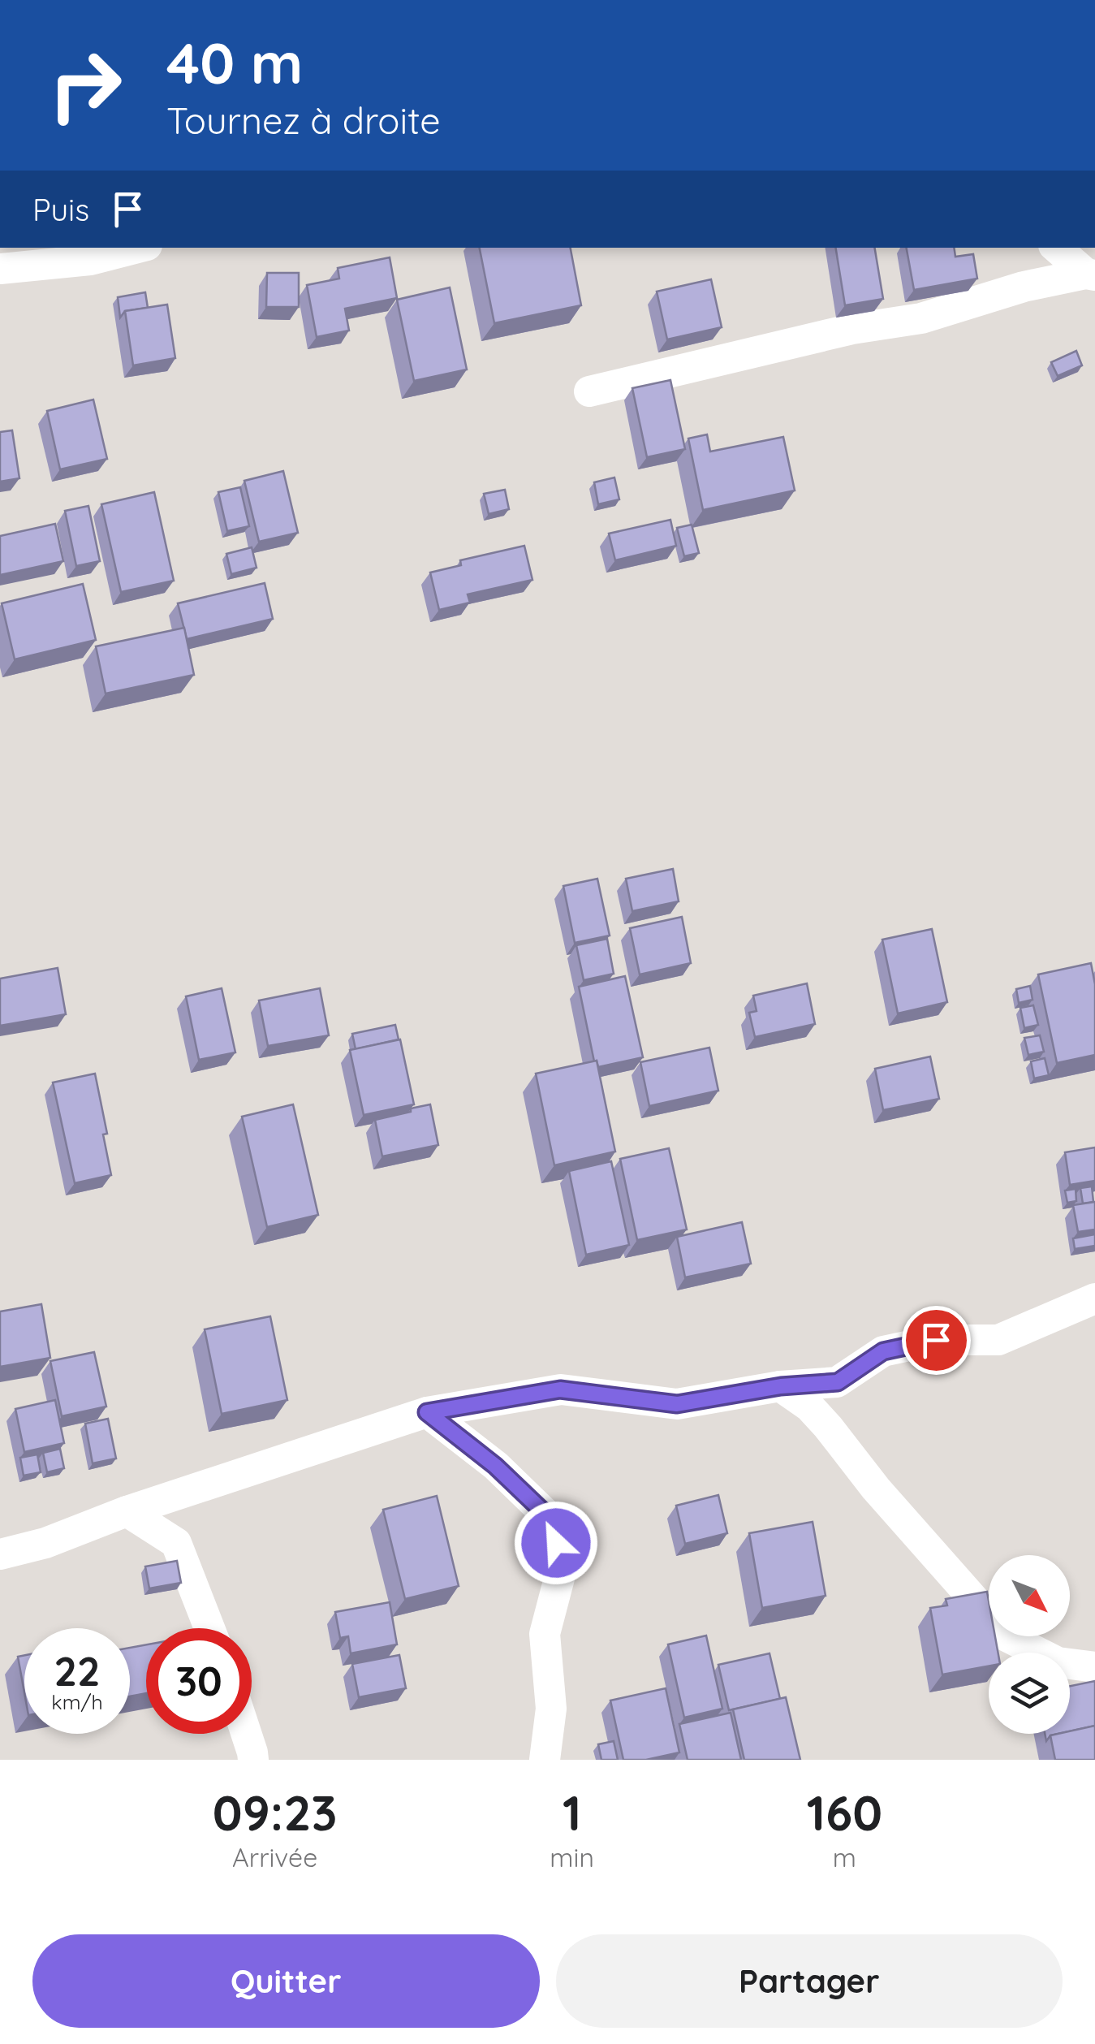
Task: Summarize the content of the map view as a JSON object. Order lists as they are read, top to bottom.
{
  "north": "bottom right",
  "page": {
    "turn": ["40 m", "Tournez à droite"],
    "then": "Puis",
    "speed": "22 km/h",
    "limit": "30",
    "eta": [
      "09:23",
      "Arrivée",
      "1",
      "min",
      "160",
      "m"
    ],
    "buttons": ["Quitter", "Partager"]
  }
}
